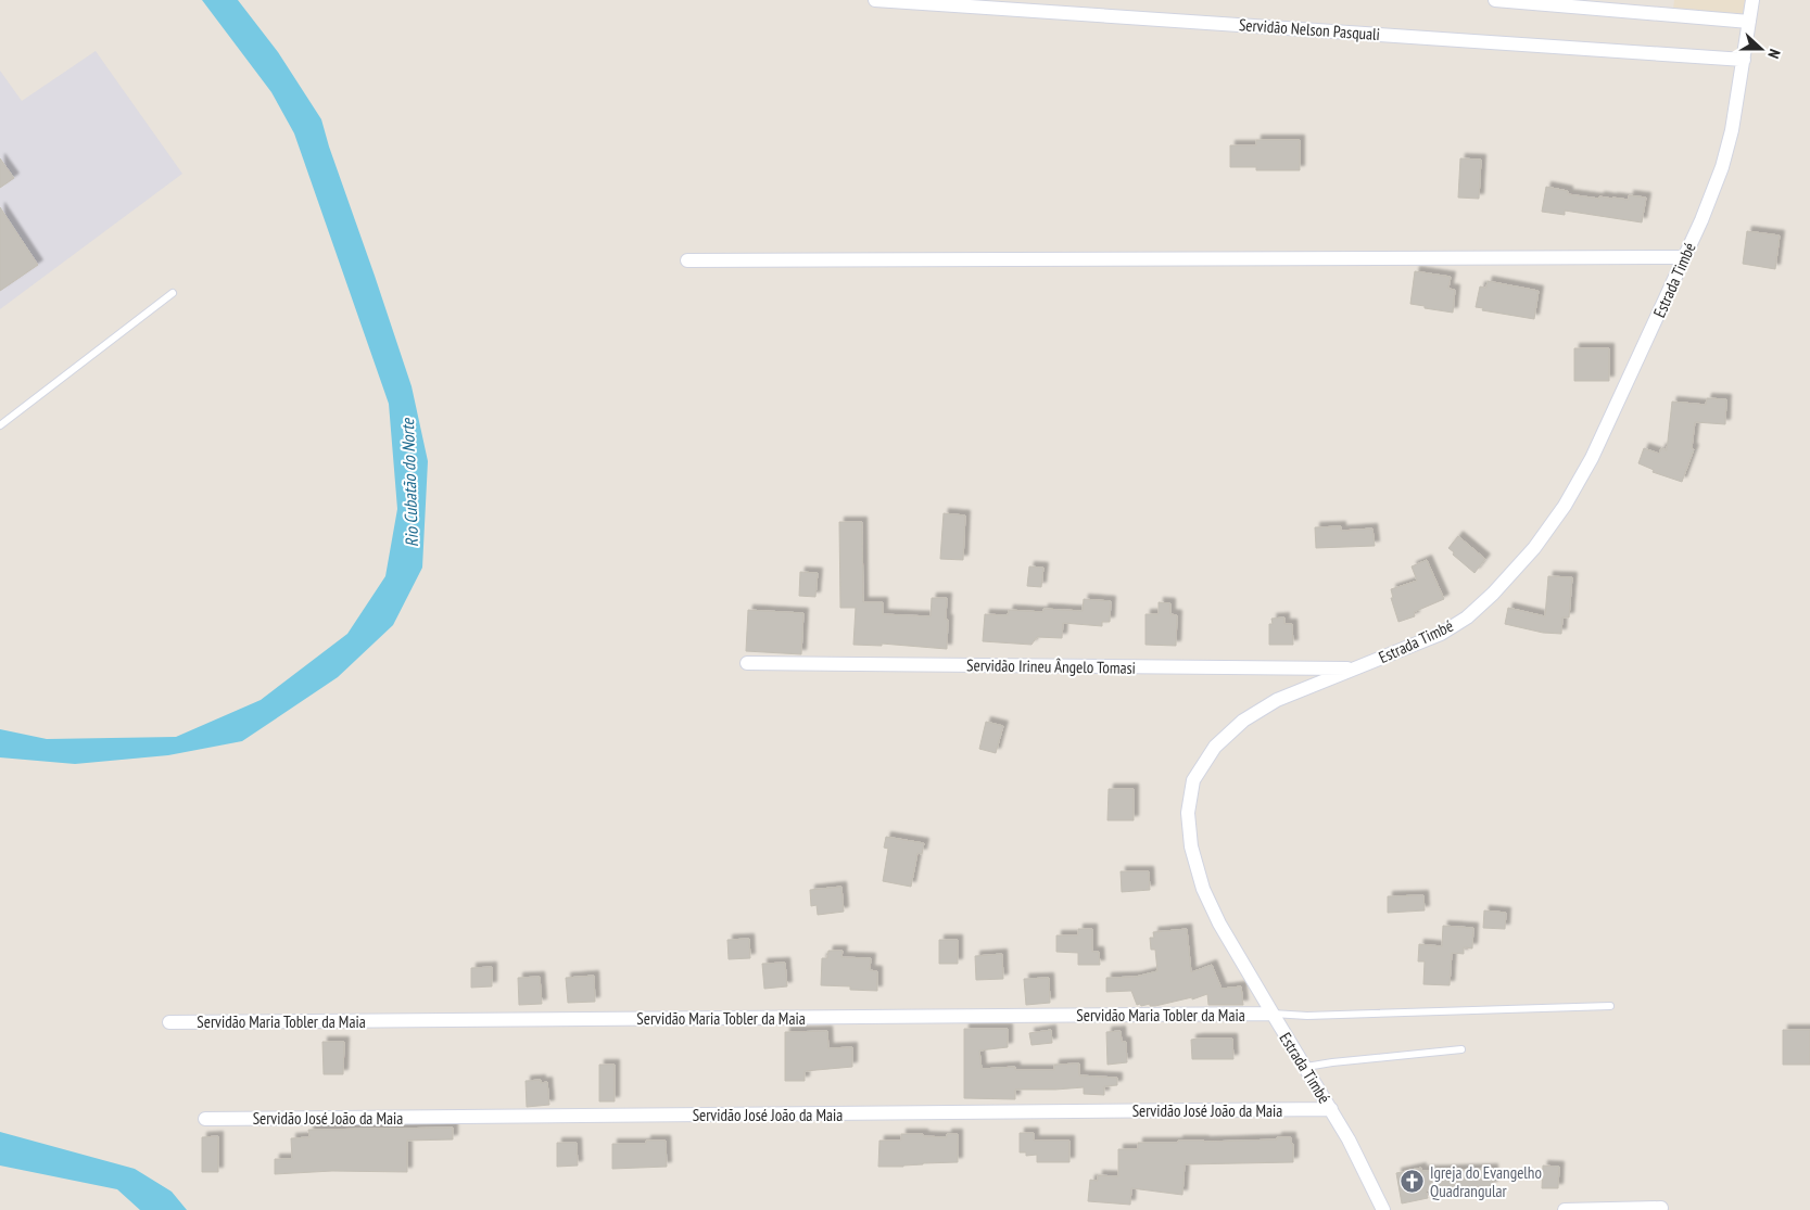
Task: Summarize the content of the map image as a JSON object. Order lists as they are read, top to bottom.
{
  "streets": {
    "street": [
      "Servidão Nelson Pasquali",
      "Estrada Timbé",
      "Servidão Irineu Ângelo Tomasi",
      "Servidão Maria Tobler da Maia",
      "Servidão José João da Maia"
    ]
  },
  "crossings": [
    ["Servidão Nelson Pasquali", "Estrada Timbé"],
    ["Estrada Timbé", "Servidão Irineu Ângelo Tomasi"],
    ["Estrada Timbé", "Servidão Maria Tobler da Maia"],
    ["Estrada Timbé", "Servidão José João da Maia"]
  ],
  "water": ["Rio Cubatão do Norte"],
  "places": {
    "church": ["Igreja do Evangelho Quadrangular"]
  },
  "north": "right"
}
